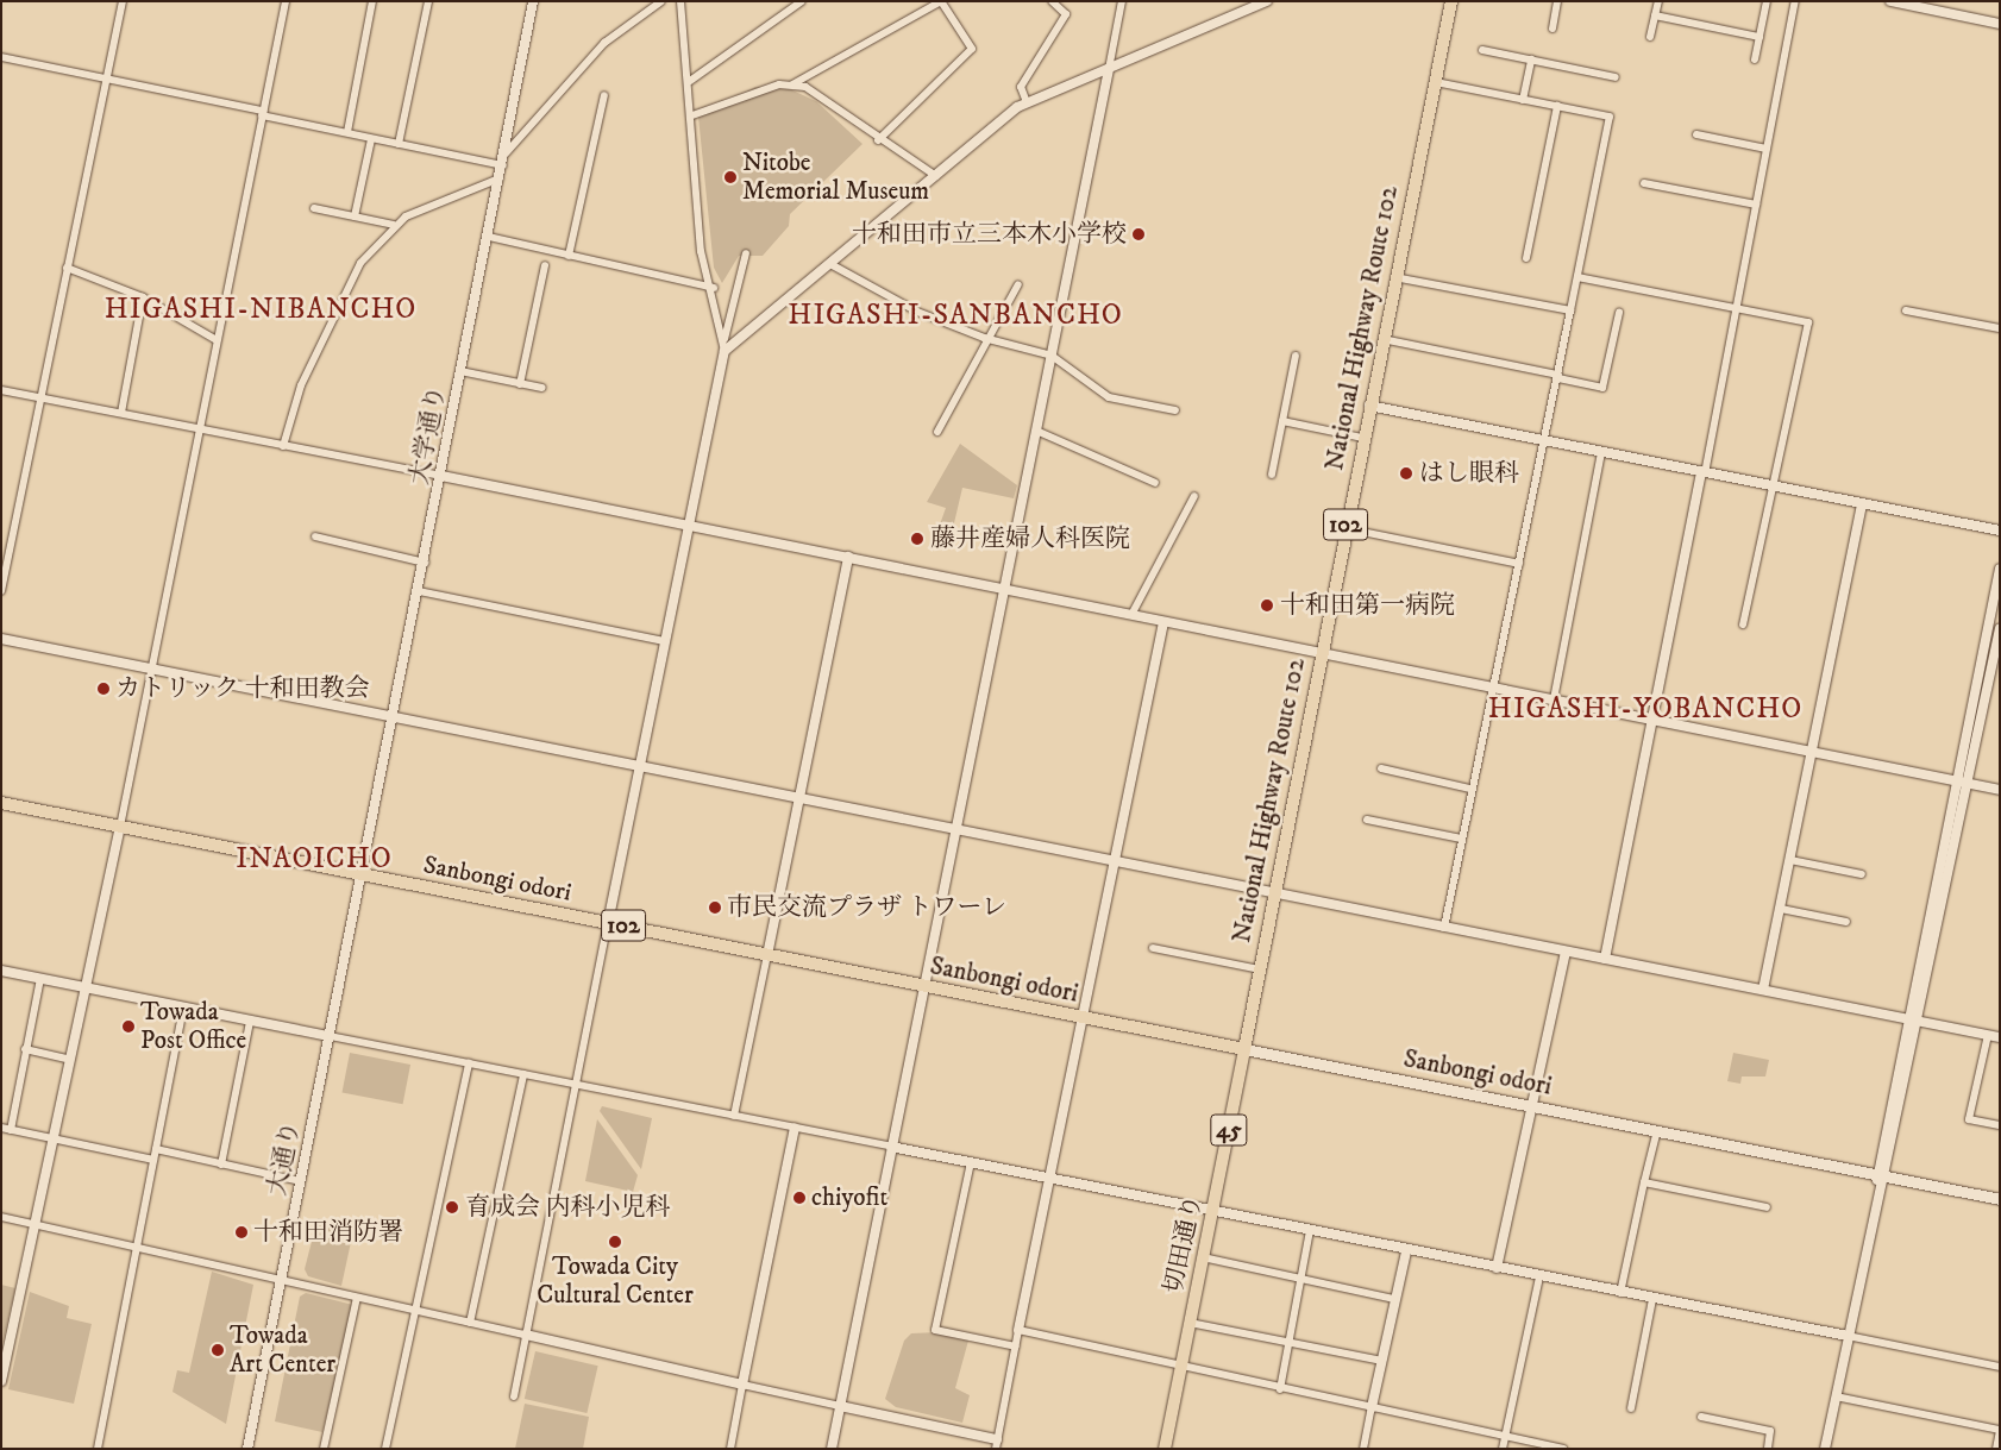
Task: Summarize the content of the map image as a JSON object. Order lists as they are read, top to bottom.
{
  "streets": {
    "main road": [
      "National Highway Route 102",
      "102",
      "Sanbongi odori",
      "45",
      "切田通り"
    ],
    "street": ["大学通り", "大通り"]
  },
  "crossings": [
    ["National Highway Route 102", "Sanbongi odori"],
    ["National Highway Route 102", "切田通り"],
    ["大学通り", "Sanbongi odori"],
    ["大学通り", "大通り"],
    ["Sanbongi odori", "大通り"],
    ["Sanbongi odori", "切田通り"]
  ],
  "districts": [
    "HIGASHI-NIBANCHO",
    "HIGASHI-SANBANCHO",
    "HIGASHI-YOBANCHO",
    "INAOICHO"
  ],
  "places": [
    "Nitobe Memorial Museum",
    "十和田市立三本木小学校",
    "はし眼科",
    "藤井産婦人科医院",
    "十和田第一病院",
    "カトリック 十和田教会",
    "市民交流プラザ トワーレ",
    "Towada Post Office",
    "chiyofit",
    "育成会 内科小児科",
    "十和田消防署",
    "Towada City Cultural Center",
    "Towada Art Center"
  ]
}
